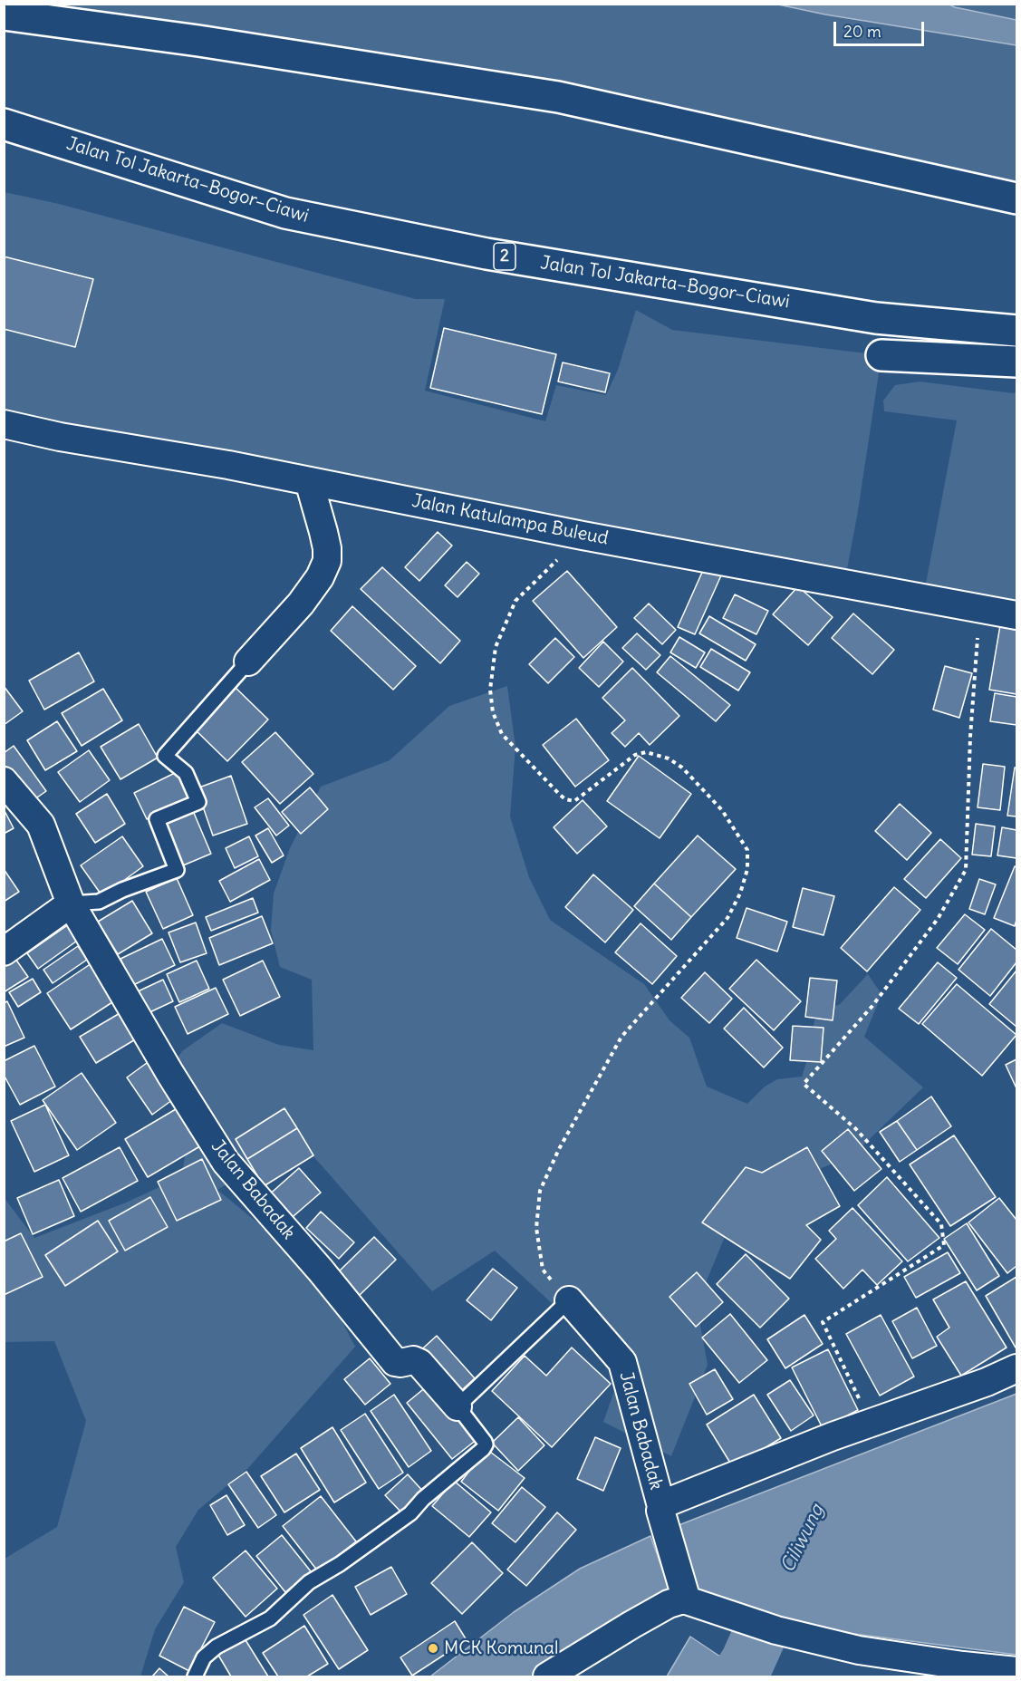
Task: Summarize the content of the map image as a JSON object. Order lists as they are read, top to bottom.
{
  "streets": {
    "highway": ["Jalan Tol Jakarta–Bogor–Ciawi", "2"],
    "street": ["Jalan Katulampa Buleud", "Jalan Babadak"]
  },
  "water": ["Ciliwung"],
  "places": ["MCK Komunal"],
  "scale_bar": "20 m"
}
